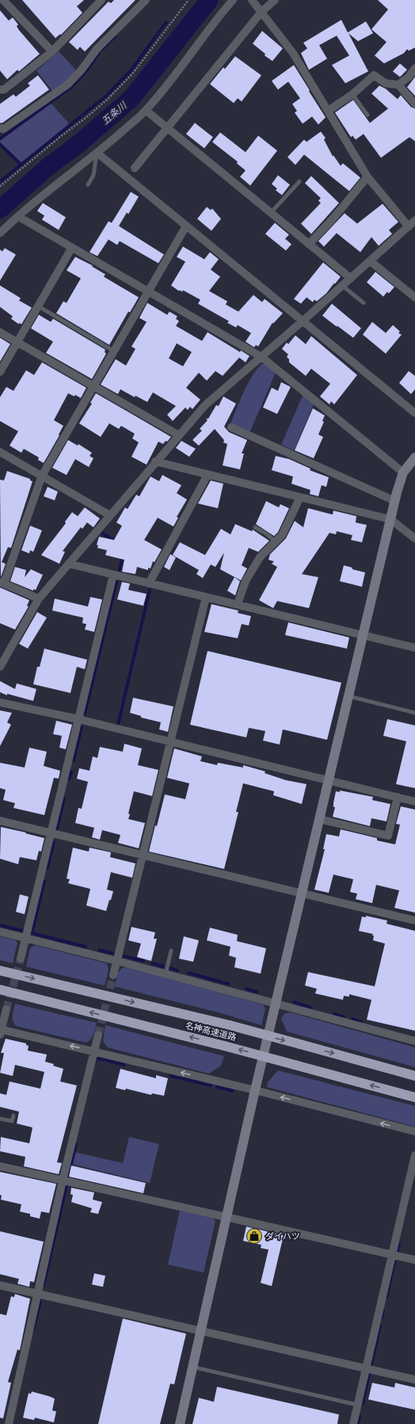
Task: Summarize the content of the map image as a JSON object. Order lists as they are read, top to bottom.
{
  "streets": {
    "highway": ["名神高速道路"]
  },
  "water": ["五条川"],
  "places": {
    "shop": ["ダイハツ"]
  }
}
